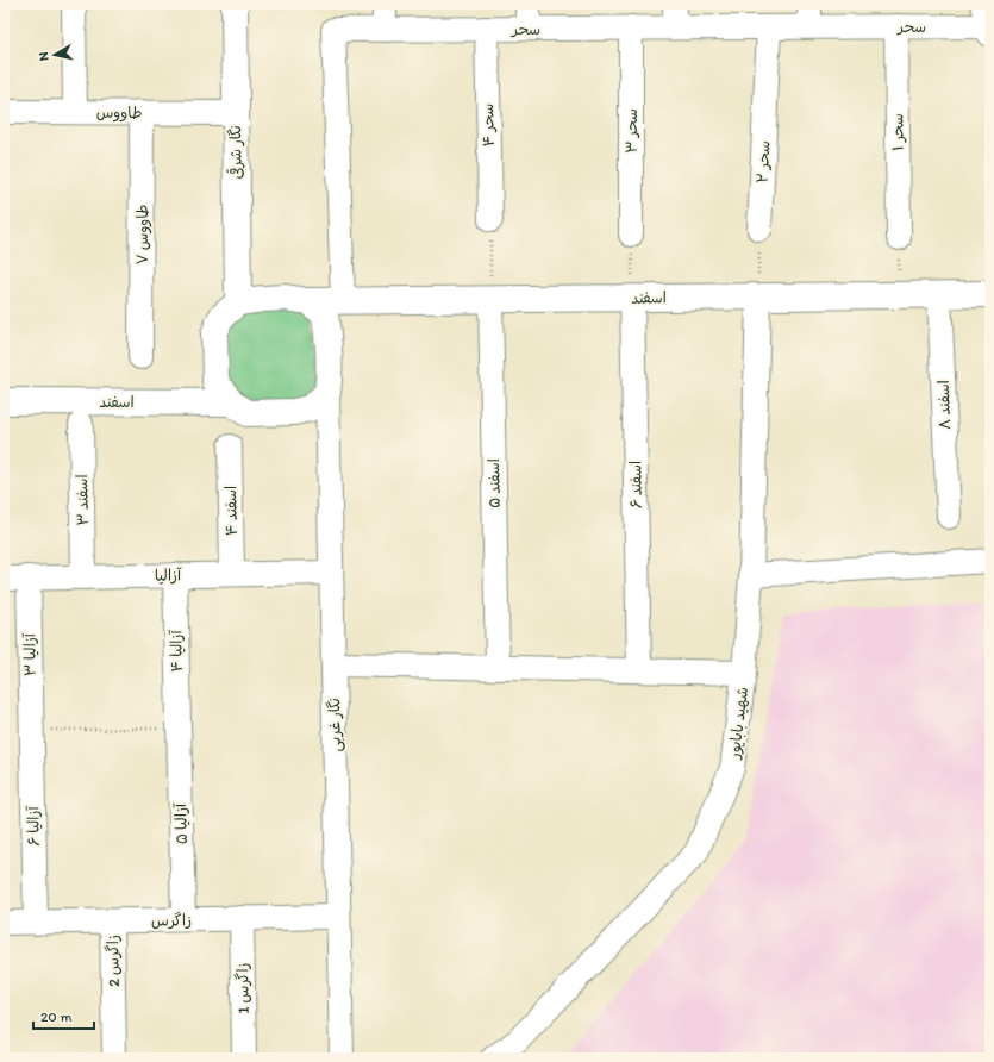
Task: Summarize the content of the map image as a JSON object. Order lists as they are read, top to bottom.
{
  "streets": {
    "street": [
      "سحر",
      "طاووس",
      "سحر ۴",
      "سحر ۳",
      "سحر ۱",
      "نگار شرقی",
      "سحر ۲",
      "طاووس ۷",
      "اسفند",
      "اسفند ۸",
      "اسفند ۵",
      "اسفند ۶",
      "اسفند ۳",
      "اسفند ۴",
      "آزالیا",
      "آزالیا ۴",
      "آزالیا ۳",
      "شهید باباپور",
      "نگار غربی",
      "آزالیا ۵",
      "آزالیا ۶",
      "زاگرس",
      "زاگرس 2",
      "زاگرس 1"
    ]
  },
  "crossings": [
    ["سحر", "سحر ۴"],
    ["سحر", "سحر ۳"],
    ["سحر", "سحر ۱"],
    ["سحر", "سحر ۲"],
    ["سحر", "اسفند"],
    ["طاووس", "نگار شرقی"],
    ["طاووس", "طاووس ۷"],
    ["نگار شرقی", "اسفند"],
    ["نگار شرقی", "نگار غربی"],
    ["اسفند", "اسفند ۸"],
    ["اسفند", "اسفند ۵"],
    ["اسفند", "اسفند ۶"],
    ["اسفند", "شهید باباپور"],
    ["اسفند", "نگار غربی"],
    ["اسفند ۳", "آزالیا"],
    ["اسفند ۴", "آزالیا"],
    ["آزالیا", "آزالیا ۴"],
    ["آزالیا", "آزالیا ۳"],
    ["آزالیا", "نگار غربی"],
    ["آزالیا ۴", "آزالیا ۵"],
    ["آزالیا ۳", "آزالیا ۶"],
    ["نگار غربی", "زاگرس"],
    ["آزالیا ۵", "زاگرس"],
    ["آزالیا ۶", "زاگرس"],
    ["زاگرس", "زاگرس 2"],
    ["زاگرس", "زاگرس 1"]
  ],
  "scale_bar": "20 m",
  "north": "left"
}
